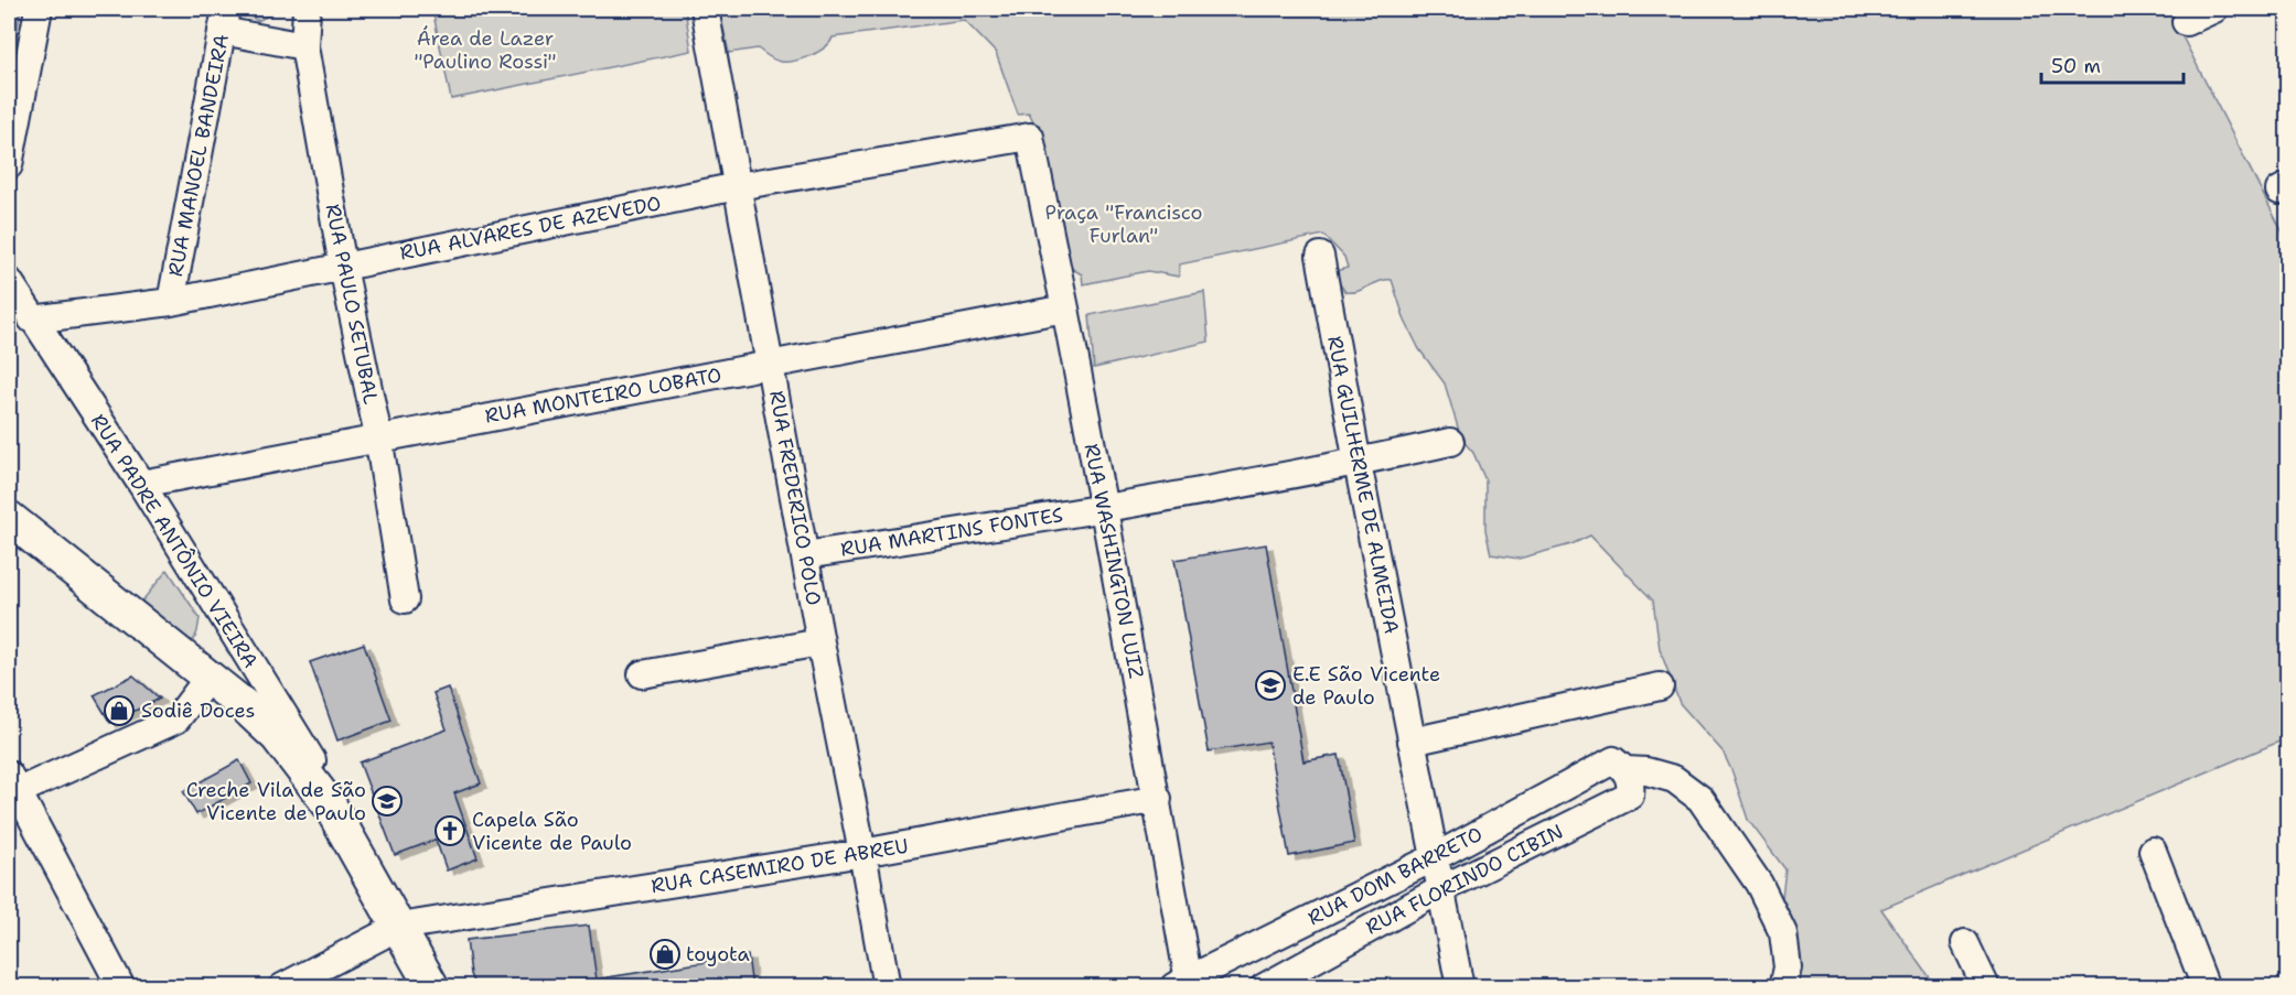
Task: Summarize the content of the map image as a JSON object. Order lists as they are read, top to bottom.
{
  "streets": {
    "street": [
      "RUA MANOEL BANDEIRA",
      "RUA ALVARES DE AZEVEDO",
      "RUA PAULO SETUBAL",
      "RUA MONTEIRO LOBATO",
      "RUA GUILHERME DE ALMEIDA",
      "RUA FREDERICO POLO",
      "RUA MARTINS FONTES",
      "RUA PADRE ANTÔNIO VIEIRA",
      "RUA WASHINGTON LUIZ",
      "RUA CASEMIRO DE ABREU",
      "RUA DOM BARRETO",
      "RUA FLORINDO CIBIN"
    ]
  },
  "crossings": [
    ["RUA MANOEL BANDEIRA", "RUA ALVARES DE AZEVEDO"],
    ["RUA ALVARES DE AZEVEDO", "RUA PAULO SETUBAL"],
    ["RUA ALVARES DE AZEVEDO", "RUA FREDERICO POLO"],
    ["RUA ALVARES DE AZEVEDO", "RUA PADRE ANTÔNIO VIEIRA"],
    ["RUA ALVARES DE AZEVEDO", "RUA WASHINGTON LUIZ"],
    ["RUA PAULO SETUBAL", "RUA MONTEIRO LOBATO"],
    ["RUA MONTEIRO LOBATO", "RUA FREDERICO POLO"],
    ["RUA MONTEIRO LOBATO", "RUA PADRE ANTÔNIO VIEIRA"],
    ["RUA MONTEIRO LOBATO", "RUA WASHINGTON LUIZ"],
    ["RUA GUILHERME DE ALMEIDA", "RUA MARTINS FONTES"],
    ["RUA GUILHERME DE ALMEIDA", "RUA DOM BARRETO"],
    ["RUA GUILHERME DE ALMEIDA", "RUA FLORINDO CIBIN"],
    ["RUA FREDERICO POLO", "RUA MARTINS FONTES"],
    ["RUA FREDERICO POLO", "RUA CASEMIRO DE ABREU"],
    ["RUA MARTINS FONTES", "RUA WASHINGTON LUIZ"],
    ["RUA WASHINGTON LUIZ", "RUA CASEMIRO DE ABREU"],
    ["RUA WASHINGTON LUIZ", "RUA DOM BARRETO"],
    ["RUA DOM BARRETO", "RUA FLORINDO CIBIN"]
  ],
  "parks": ["Área de Lazer \"Paulino Rossi\"", "Praça \"Francisco Furlan\""],
  "places": {
    "school or university": ["E.E São Vicente de Paulo", "Creche Vila de São Vicente de Paulo"],
    "shop": ["Sodiê Doces", "toyota"],
    "church": ["Capela São Vicente de Paulo"]
  },
  "scale_bar": "50 m"
}
